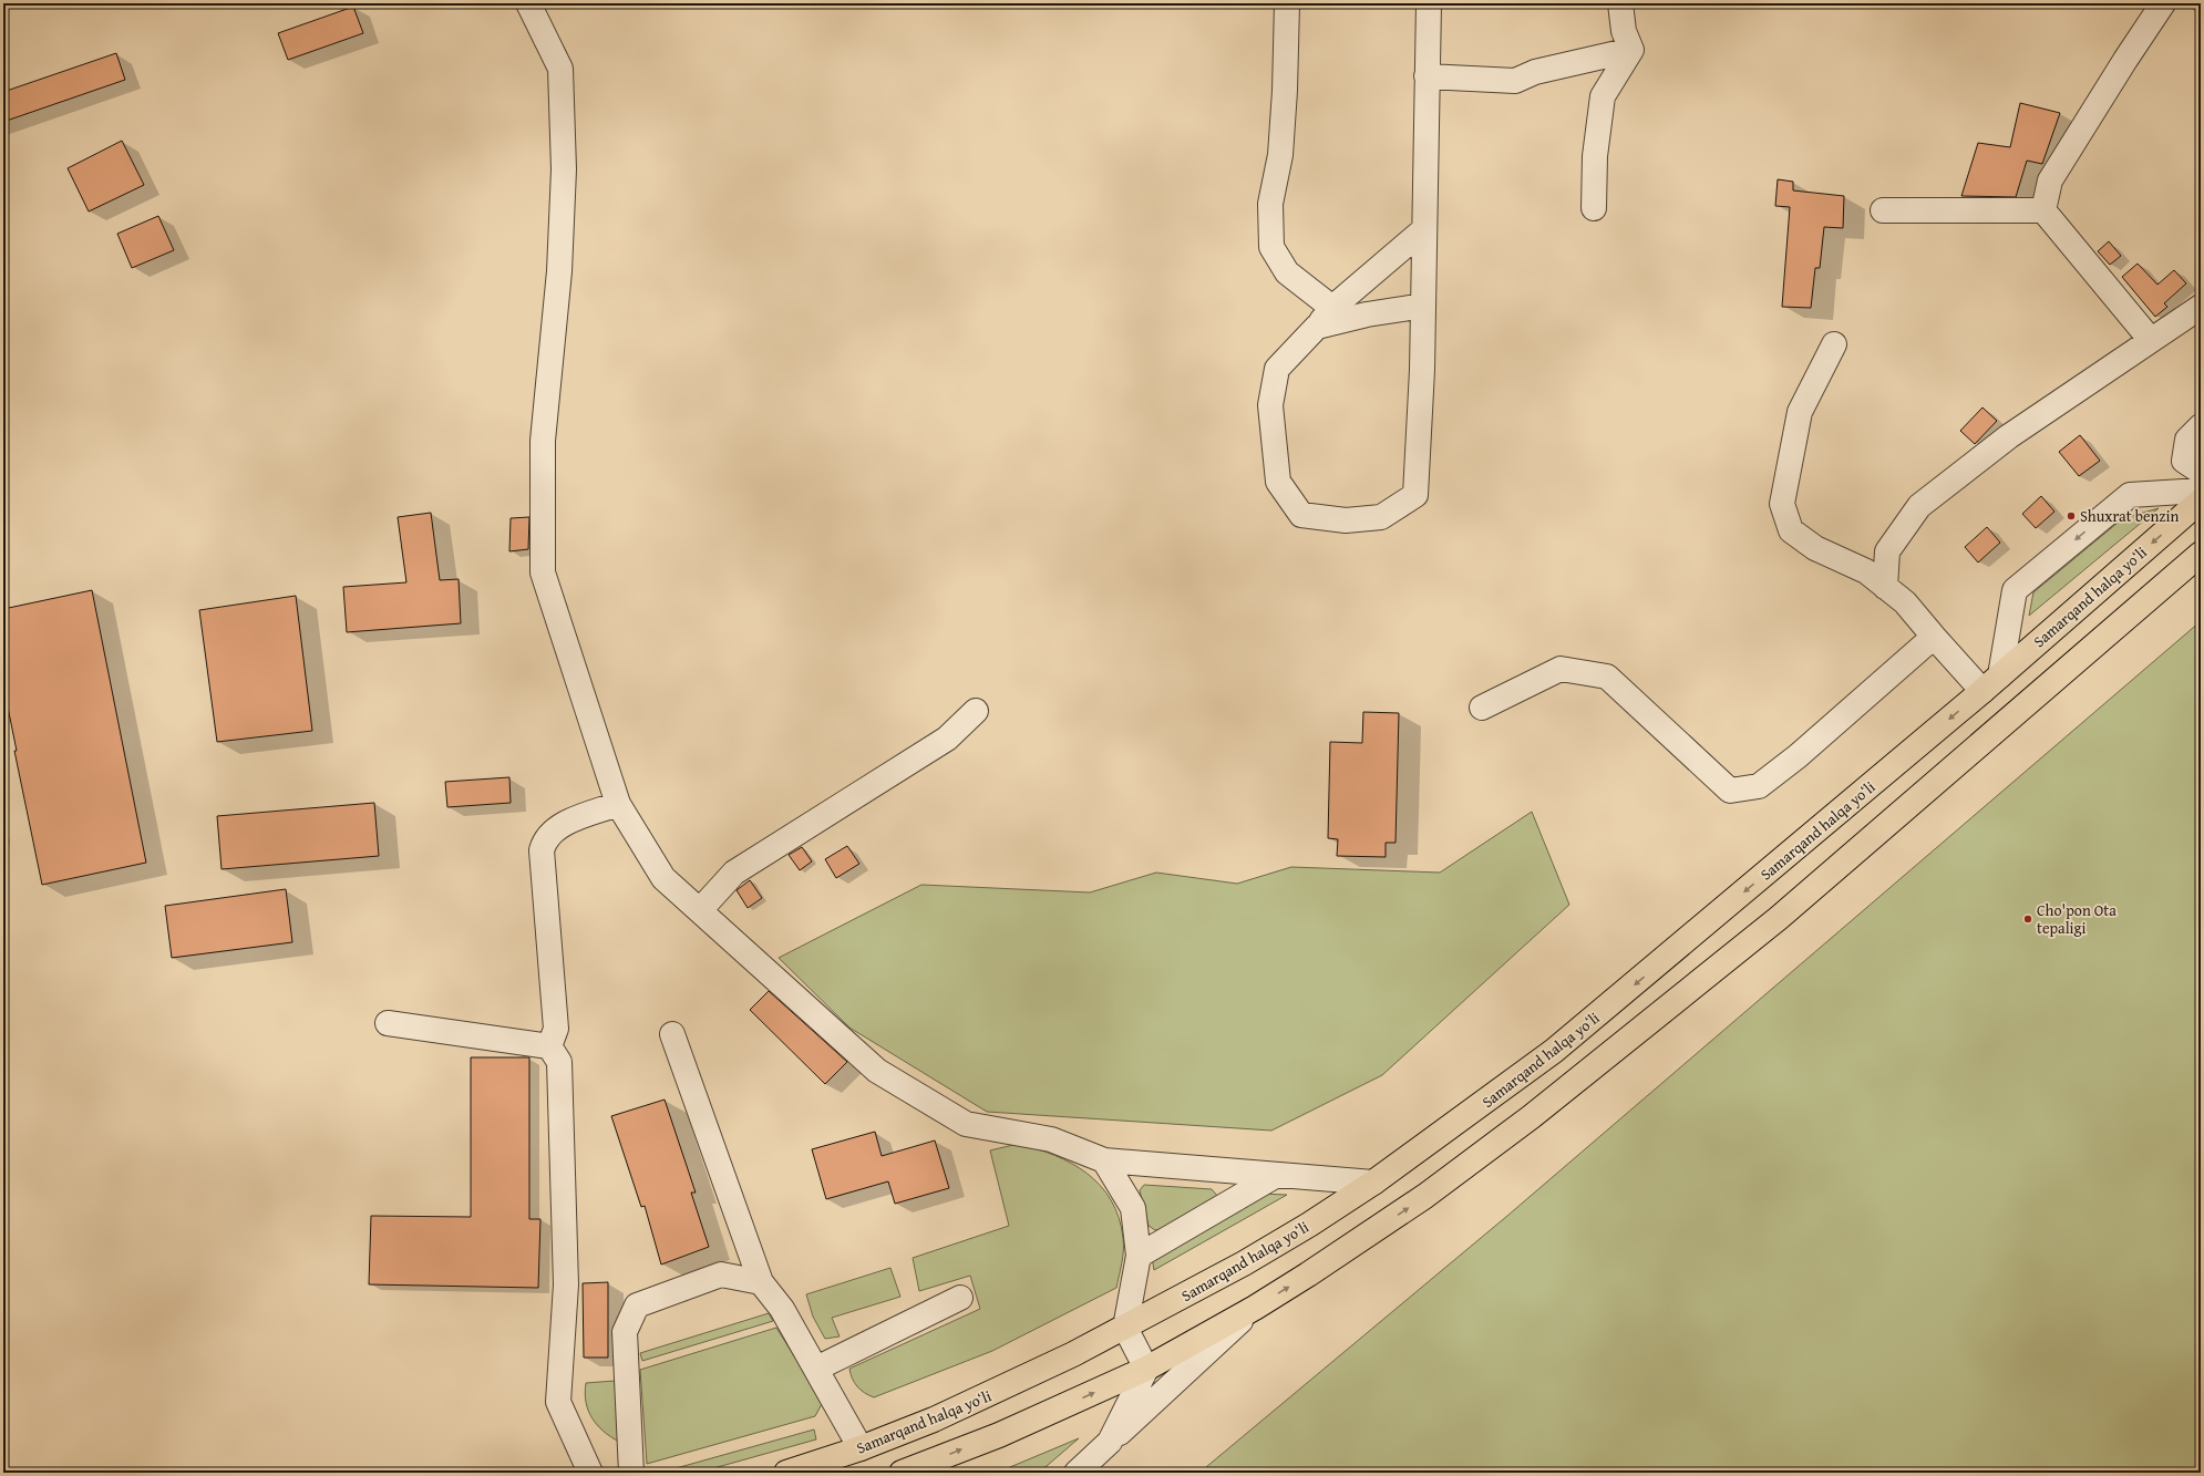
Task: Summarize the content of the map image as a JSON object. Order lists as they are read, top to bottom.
{
  "streets": {
    "highway": ["Samarqand halqa yoʻli"]
  },
  "places": ["Shuxrat benzin", "Cho'pon Ota tepaligi"]
}
